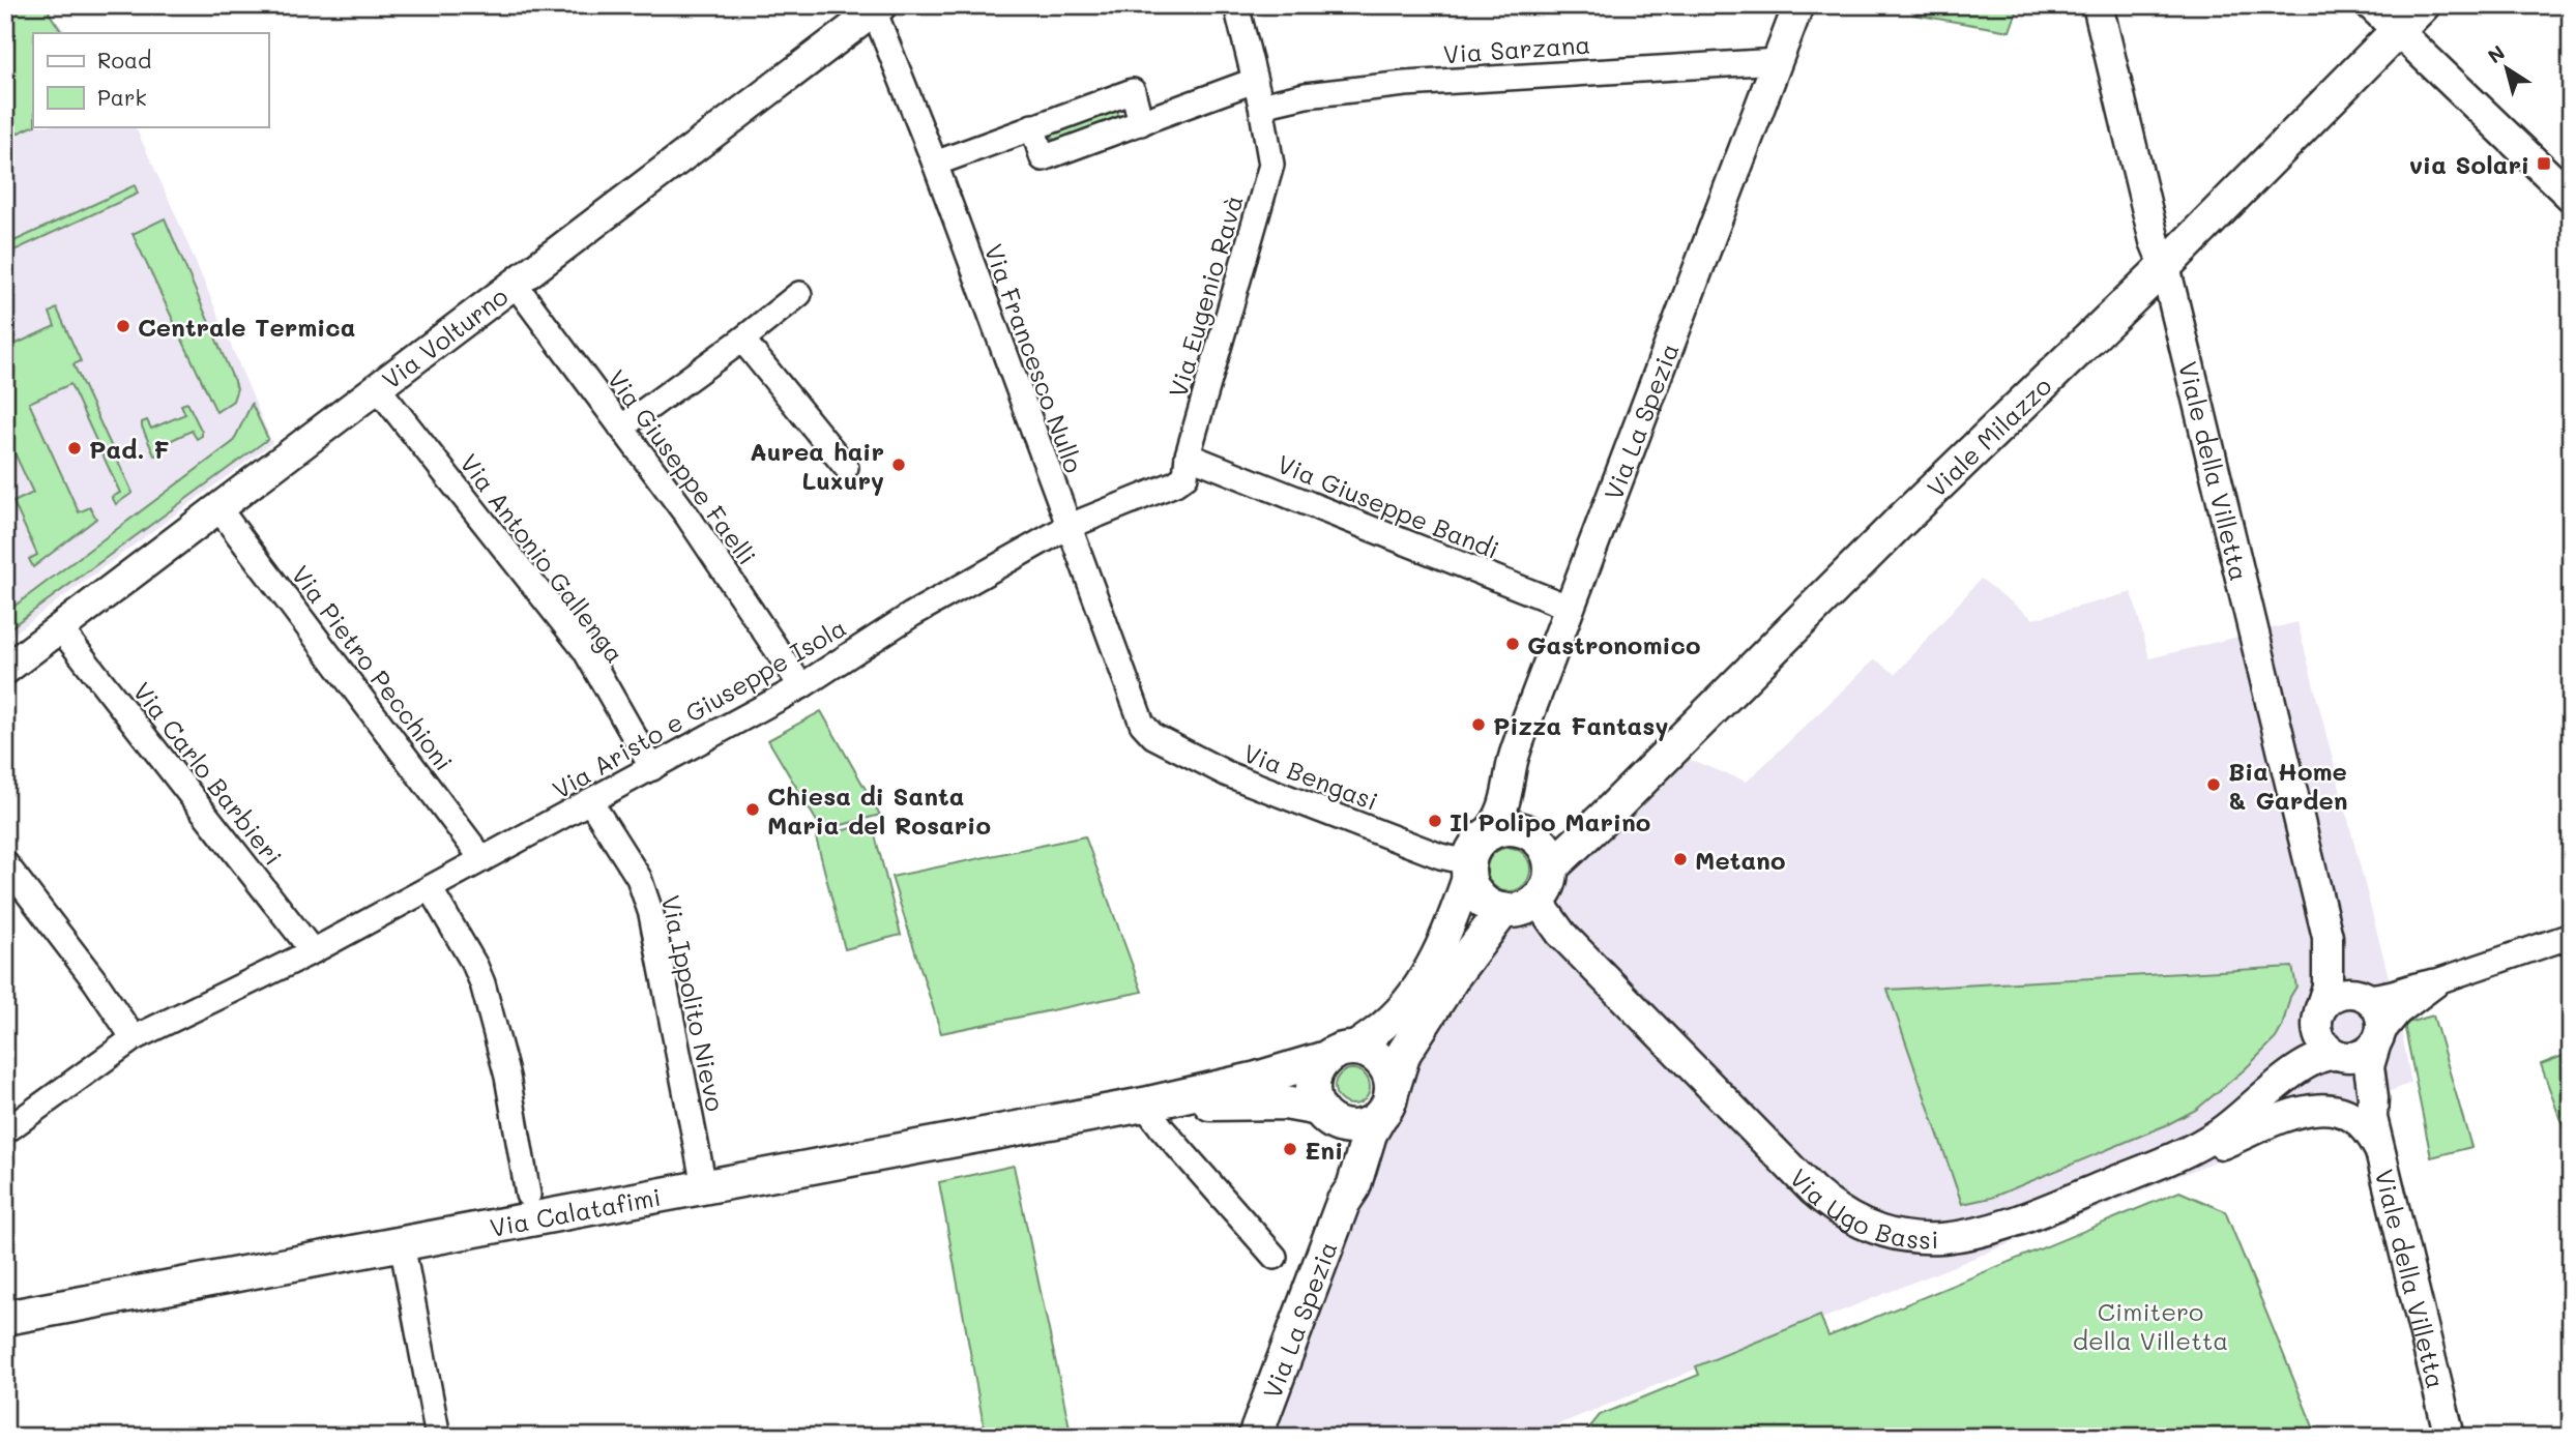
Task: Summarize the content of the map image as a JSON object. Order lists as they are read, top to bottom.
{
  "streets": {
    "main road": ["Via La Spezia", "Viale Milazzo", "Via Calatafimi"],
    "street": [
      "Via Sarzana",
      "Via Eugenio Ravà",
      "Via Volturno",
      "Via Francesco Nullo",
      "Via Giuseppe Faelli",
      "Viale della Villetta",
      "Via Giuseppe Bandi",
      "Via Antonio Gallenga",
      "Via Pietro Pecchioni",
      "Via Aristo e Giuseppe Isola",
      "Via Carlo Barbieri",
      "Via Bengasi",
      "Via Ippolito Nievo",
      "Via Ugo Bassi"
    ]
  },
  "crossings": [
    ["Via Sarzana", "Via Eugenio Ravà"],
    ["Via Sarzana", "Via La Spezia"],
    ["Via Eugenio Ravà", "Via Francesco Nullo"],
    ["Via Eugenio Ravà", "Via Giuseppe Bandi"],
    ["Via Eugenio Ravà", "Via Aristo e Giuseppe Isola"],
    ["Via Volturno", "Via Francesco Nullo"],
    ["Via Volturno", "Via Giuseppe Faelli"],
    ["Via Volturno", "Via Antonio Gallenga"],
    ["Via Volturno", "Via Pietro Pecchioni"],
    ["Via Volturno", "Via Carlo Barbieri"],
    ["Via Francesco Nullo", "Via Aristo e Giuseppe Isola"],
    ["Via Francesco Nullo", "Via Bengasi"],
    ["Via La Spezia", "Viale Milazzo"],
    ["Via La Spezia", "Via Giuseppe Bandi"],
    ["Via La Spezia", "Via Bengasi"],
    ["Via La Spezia", "Via Ugo Bassi"],
    ["Via La Spezia", "Via Calatafimi"],
    ["Viale Milazzo", "Viale della Villetta"],
    ["Viale Milazzo", "Via Bengasi"],
    ["Viale Milazzo", "Via Ugo Bassi"],
    ["Via Giuseppe Faelli", "Via Aristo e Giuseppe Isola"],
    ["Viale della Villetta", "Via Ugo Bassi"],
    ["Via Antonio Gallenga", "Via Aristo e Giuseppe Isola"],
    ["Via Pietro Pecchioni", "Via Aristo e Giuseppe Isola"],
    ["Via Aristo e Giuseppe Isola", "Via Carlo Barbieri"],
    ["Via Aristo e Giuseppe Isola", "Via Ippolito Nievo"],
    ["Via Bengasi", "Via Ugo Bassi"],
    ["Via Ippolito Nievo", "Via Calatafimi"]
  ],
  "parks": ["Cimitero della Villetta"],
  "places": {
    "transit": ["via Solari"],
    "other": [
      "Centrale Termica",
      "Pad. F",
      "Aurea hair Luxury",
      "Gastronomico",
      "Pizza Fantasy",
      "Bia Home & Garden",
      "Chiesa di Santa Maria del Rosario",
      "Il Polipo Marino",
      "Metano",
      "Eni"
    ]
  },
  "legend": ["Road", "Park"],
  "north": "top left"
}
